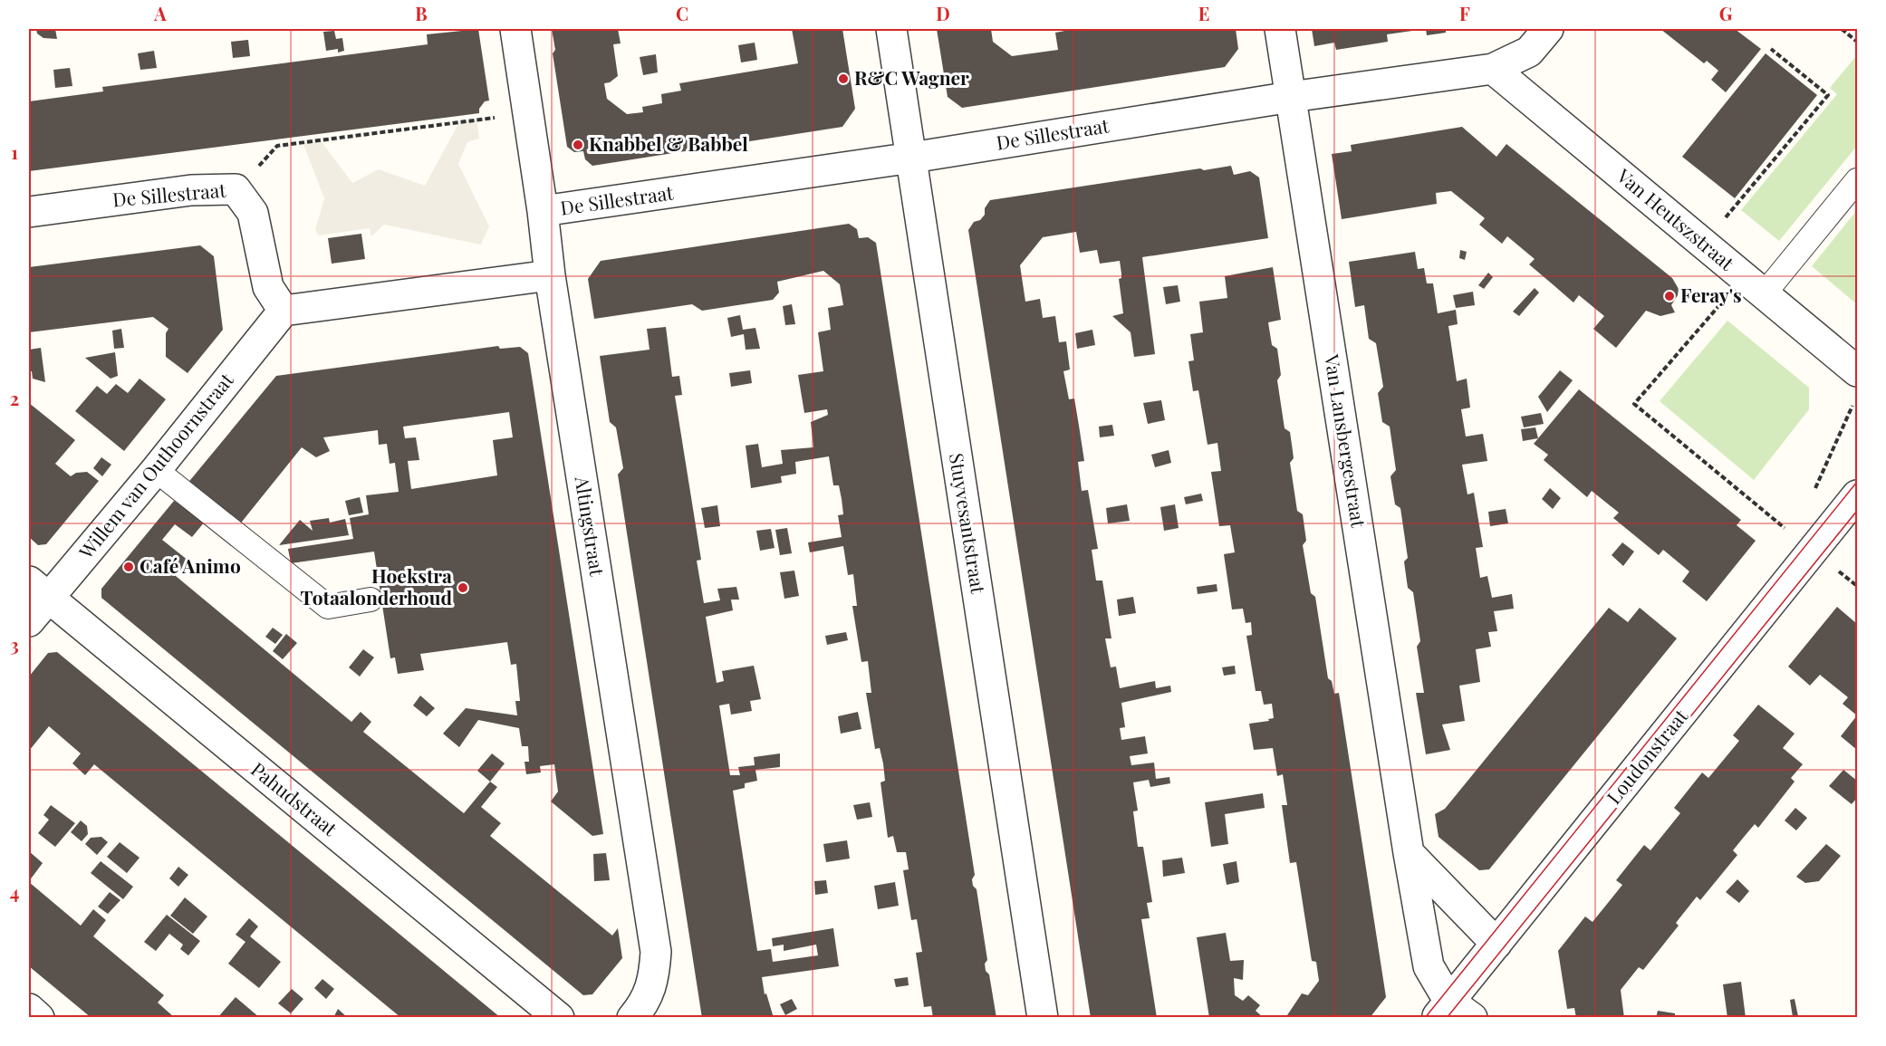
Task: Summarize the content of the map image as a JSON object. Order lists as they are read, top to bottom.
{
  "streets": {
    "street": [
      "De Sillestraat",
      "Van Heutszstraat",
      "Van Lansbergestraat",
      "Willem van Outhoornstraat",
      "Stuyvesantstraat",
      "Altingstraat",
      "Loudonstraat",
      "Pahudstraat"
    ]
  },
  "crossings": [
    ["De Sillestraat", "Van Heutszstraat"],
    ["De Sillestraat", "Van Lansbergestraat"],
    ["De Sillestraat", "Willem van Outhoornstraat"],
    ["De Sillestraat", "Stuyvesantstraat"],
    ["De Sillestraat", "Altingstraat"],
    ["Van Lansbergestraat", "Loudonstraat"],
    ["Willem van Outhoornstraat", "Pahudstraat"]
  ],
  "places": [
    "R&C Wagner",
    "Knabbel & Babbel",
    "Feray's",
    "Café Animo",
    "Hoekstra Totaalonderhoud"
  ],
  "grid": {
    "columns": [
      "A",
      "B",
      "C",
      "D",
      "E",
      "F",
      "G"
    ],
    "rows": [
      "1",
      "2",
      "3",
      "4"
    ]
  }
}
